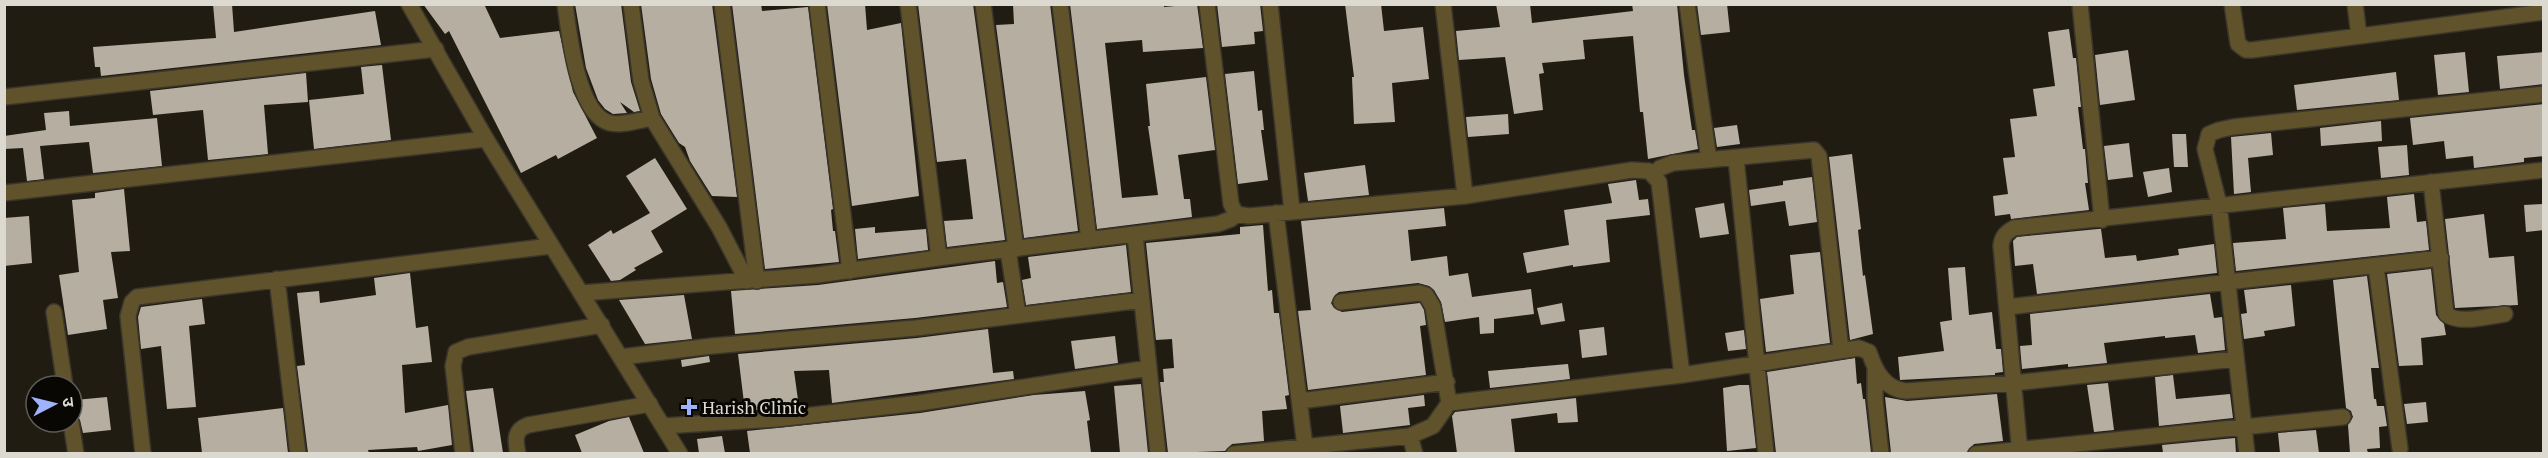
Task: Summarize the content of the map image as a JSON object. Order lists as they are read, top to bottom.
{
  "places": {
    "health": ["Harish Clinic"]
  },
  "north": "right"
}
